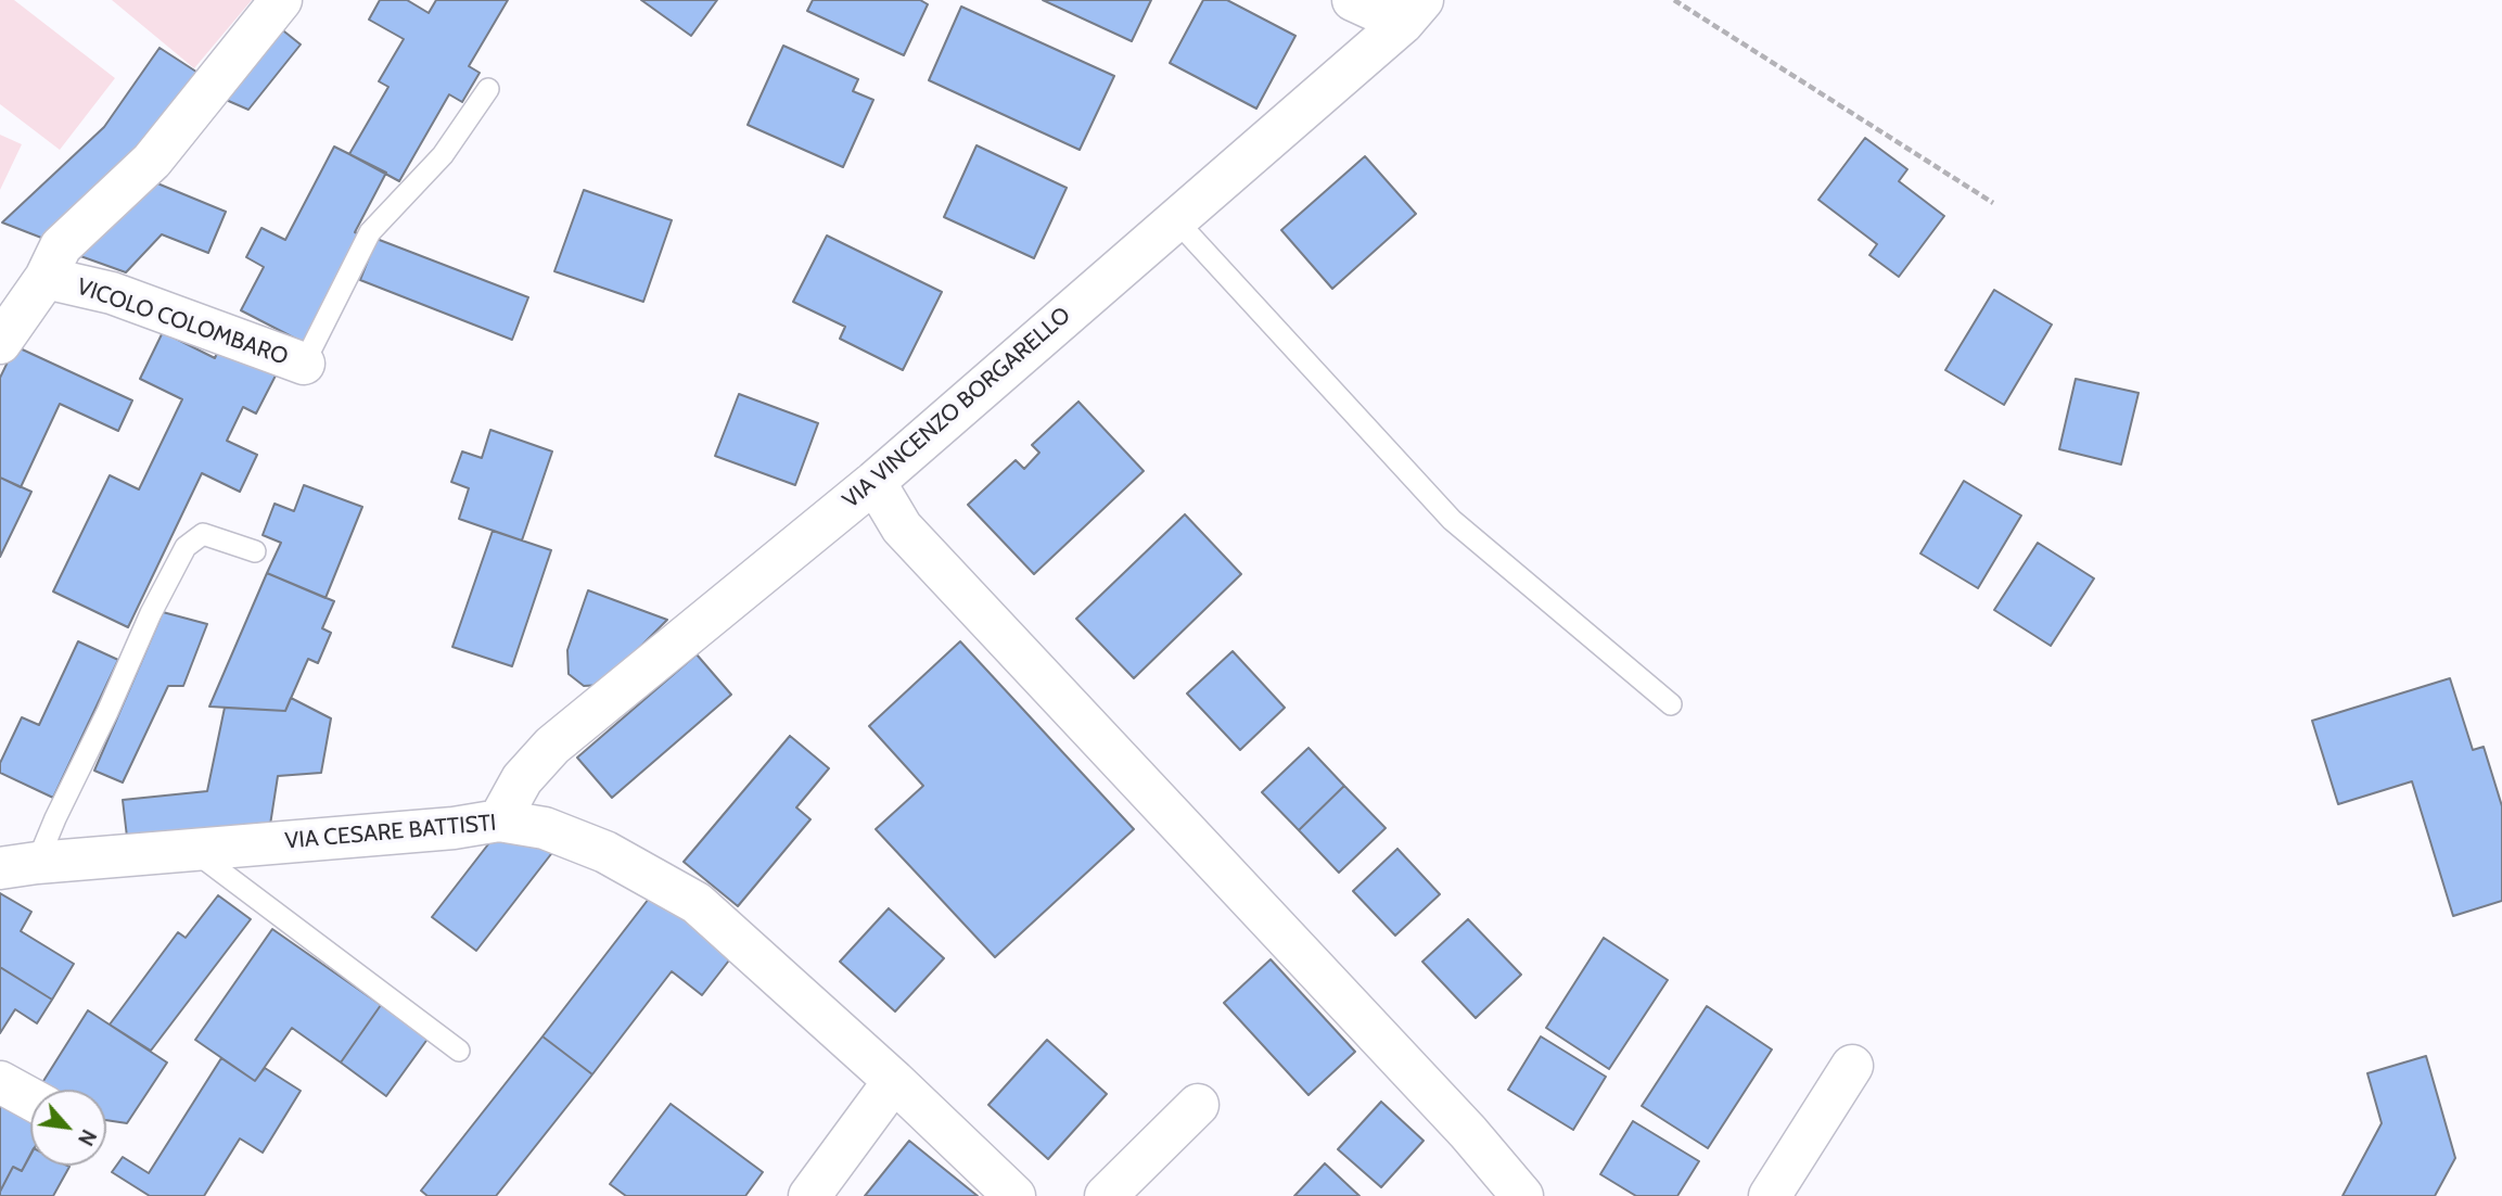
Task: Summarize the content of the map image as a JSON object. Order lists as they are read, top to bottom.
{
  "streets": {
    "street": ["VICOLO COLOMBARO", "VIA VINCENZO BORGARELLO", "VIA CESARE BATTISTI"]
  },
  "crossings": [
    ["VIA VINCENZO BORGARELLO", "VIA CESARE BATTISTI"]
  ],
  "north": "bottom right"
}
